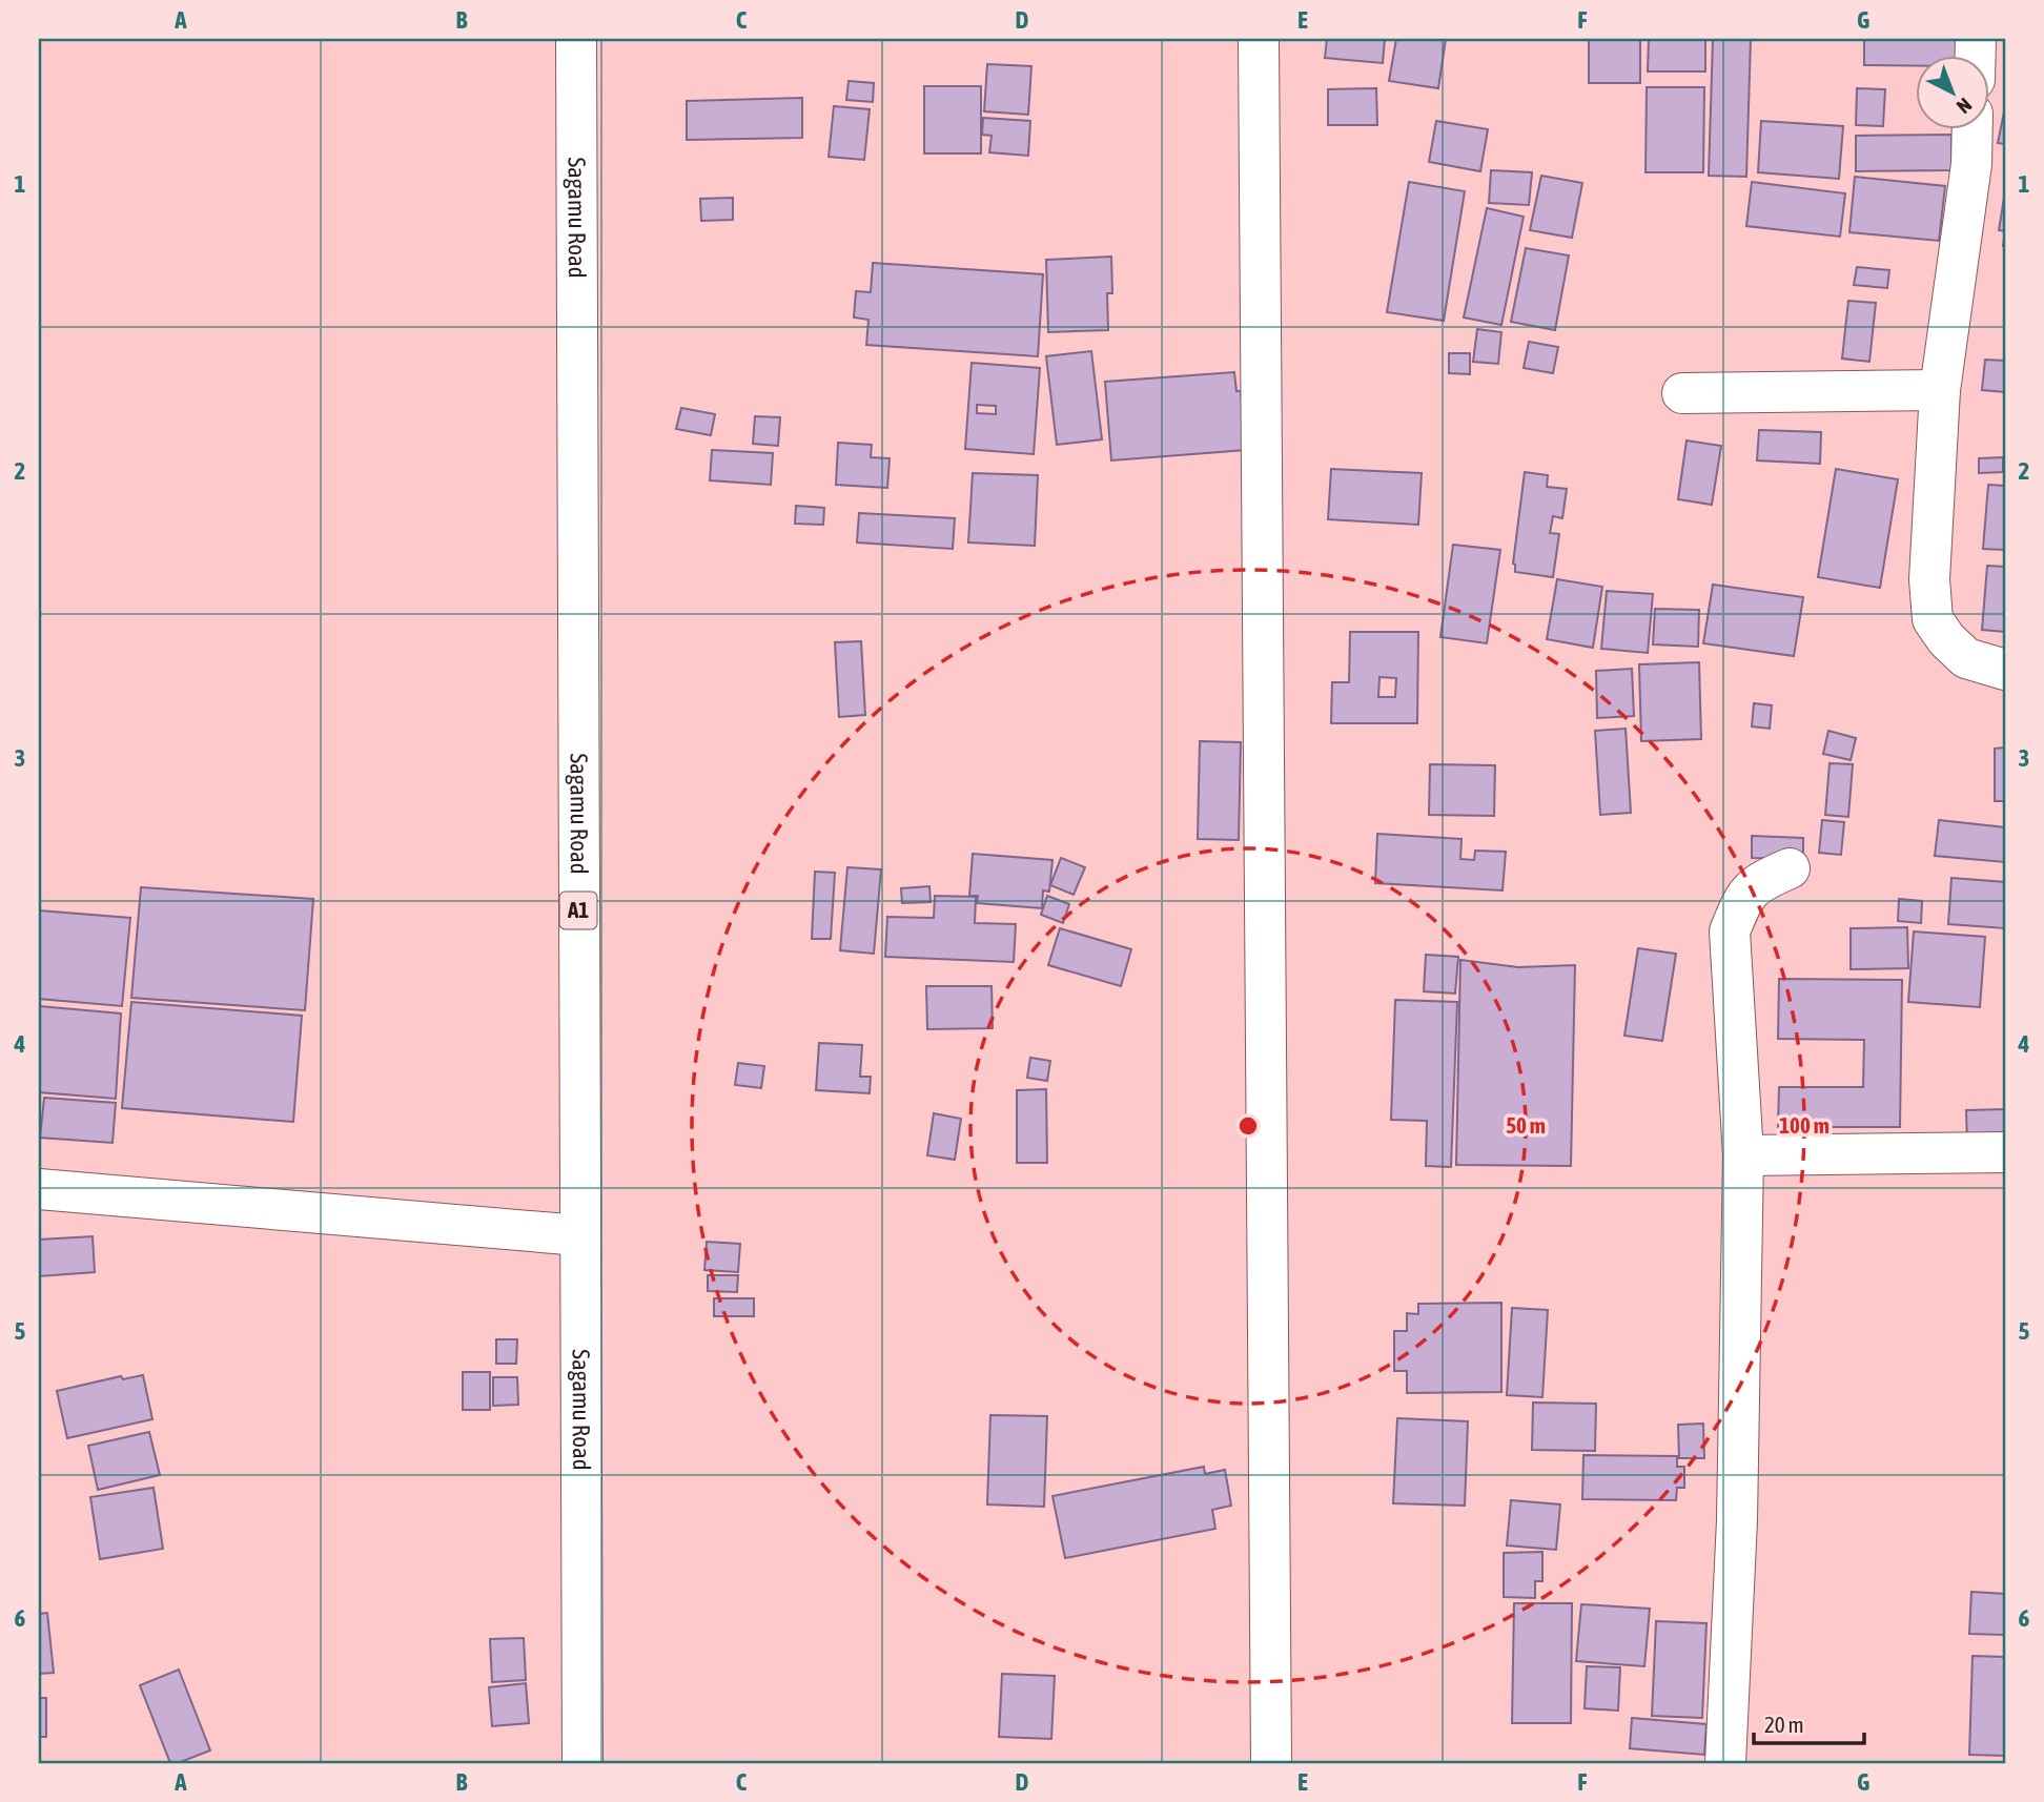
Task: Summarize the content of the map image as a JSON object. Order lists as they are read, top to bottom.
{
  "streets": {
    "main road": ["Sagamu Road", "A1"]
  },
  "scale_bar": "20 m",
  "north": "bottom right",
  "grid": {
    "columns": [
      "A",
      "B",
      "C",
      "D",
      "E",
      "F",
      "G"
    ],
    "rows": [
      "1",
      "2",
      "3",
      "4",
      "5",
      "6"
    ]
  },
  "rings": ["50 m", "100 m"]
}
